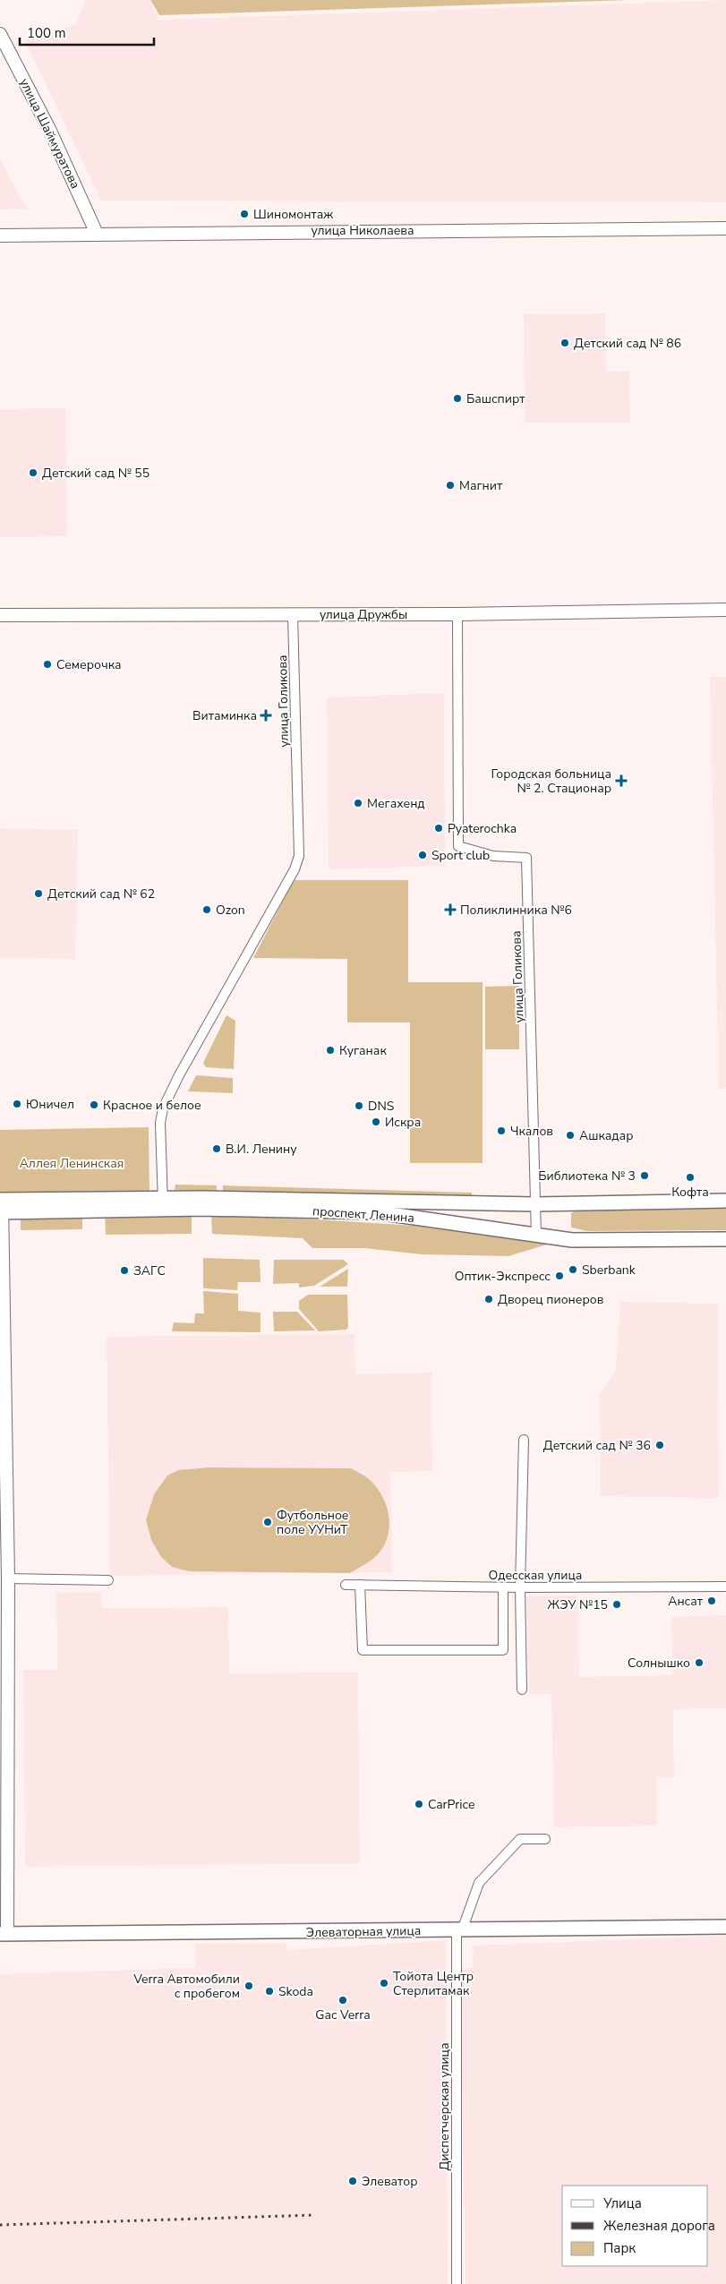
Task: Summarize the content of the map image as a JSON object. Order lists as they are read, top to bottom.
{
  "streets": {
    "main road": [
      "улица Шаймуратова",
      "улица Николаева",
      "улица Дружбы",
      "проспект Ленина",
      "Элеваторная улица"
    ],
    "street": ["улица Голикова", "Одесская улица", "Диспетчерская улица"]
  },
  "crossings": [
    ["улица Шаймуратова", "улица Николаева"],
    ["улица Дружбы", "улица Голикова"],
    ["улица Голикова", "проспект Ленина"],
    ["Элеваторная улица", "Диспетчерская улица"]
  ],
  "parks": ["Аллея Ленинская"],
  "places": {
    "other": [
      "Шиномонтаж",
      "Детский сад № 86",
      "Башспирт",
      "Детский сад № 55",
      "Магнит",
      "Семерочка",
      "Мегахенд",
      "Pyaterochka",
      "Sport club",
      "Детский сад № 62",
      "Ozon",
      "Куганак",
      "Юничел",
      "Красное и белое",
      "DNS",
      "Искра",
      "Чкалов",
      "Ашкадар",
      "В.И. Ленину",
      "Библиотека № 3",
      "Кофта",
      "Sberbank",
      "ЗАГС",
      "Оптик-Экспресс",
      "Дворец пионеров",
      "Детский сад № 36",
      "Футбольное поле УУНиТ",
      "Ансат",
      "ЖЭУ №15",
      "Солнышко",
      "CarPrice",
      "Тойота Центр Стерлитамак",
      "Verra Автомобили с пробегом",
      "Skoda",
      "Gac Verra",
      "Элеватор"
    ],
    "health": ["Витаминка", "Городская больница № 2. Стационар", "Поликлинника №6"]
  },
  "legend": ["Улица", "Железная дорога", "Парк"],
  "scale_bar": "100 m"
}
